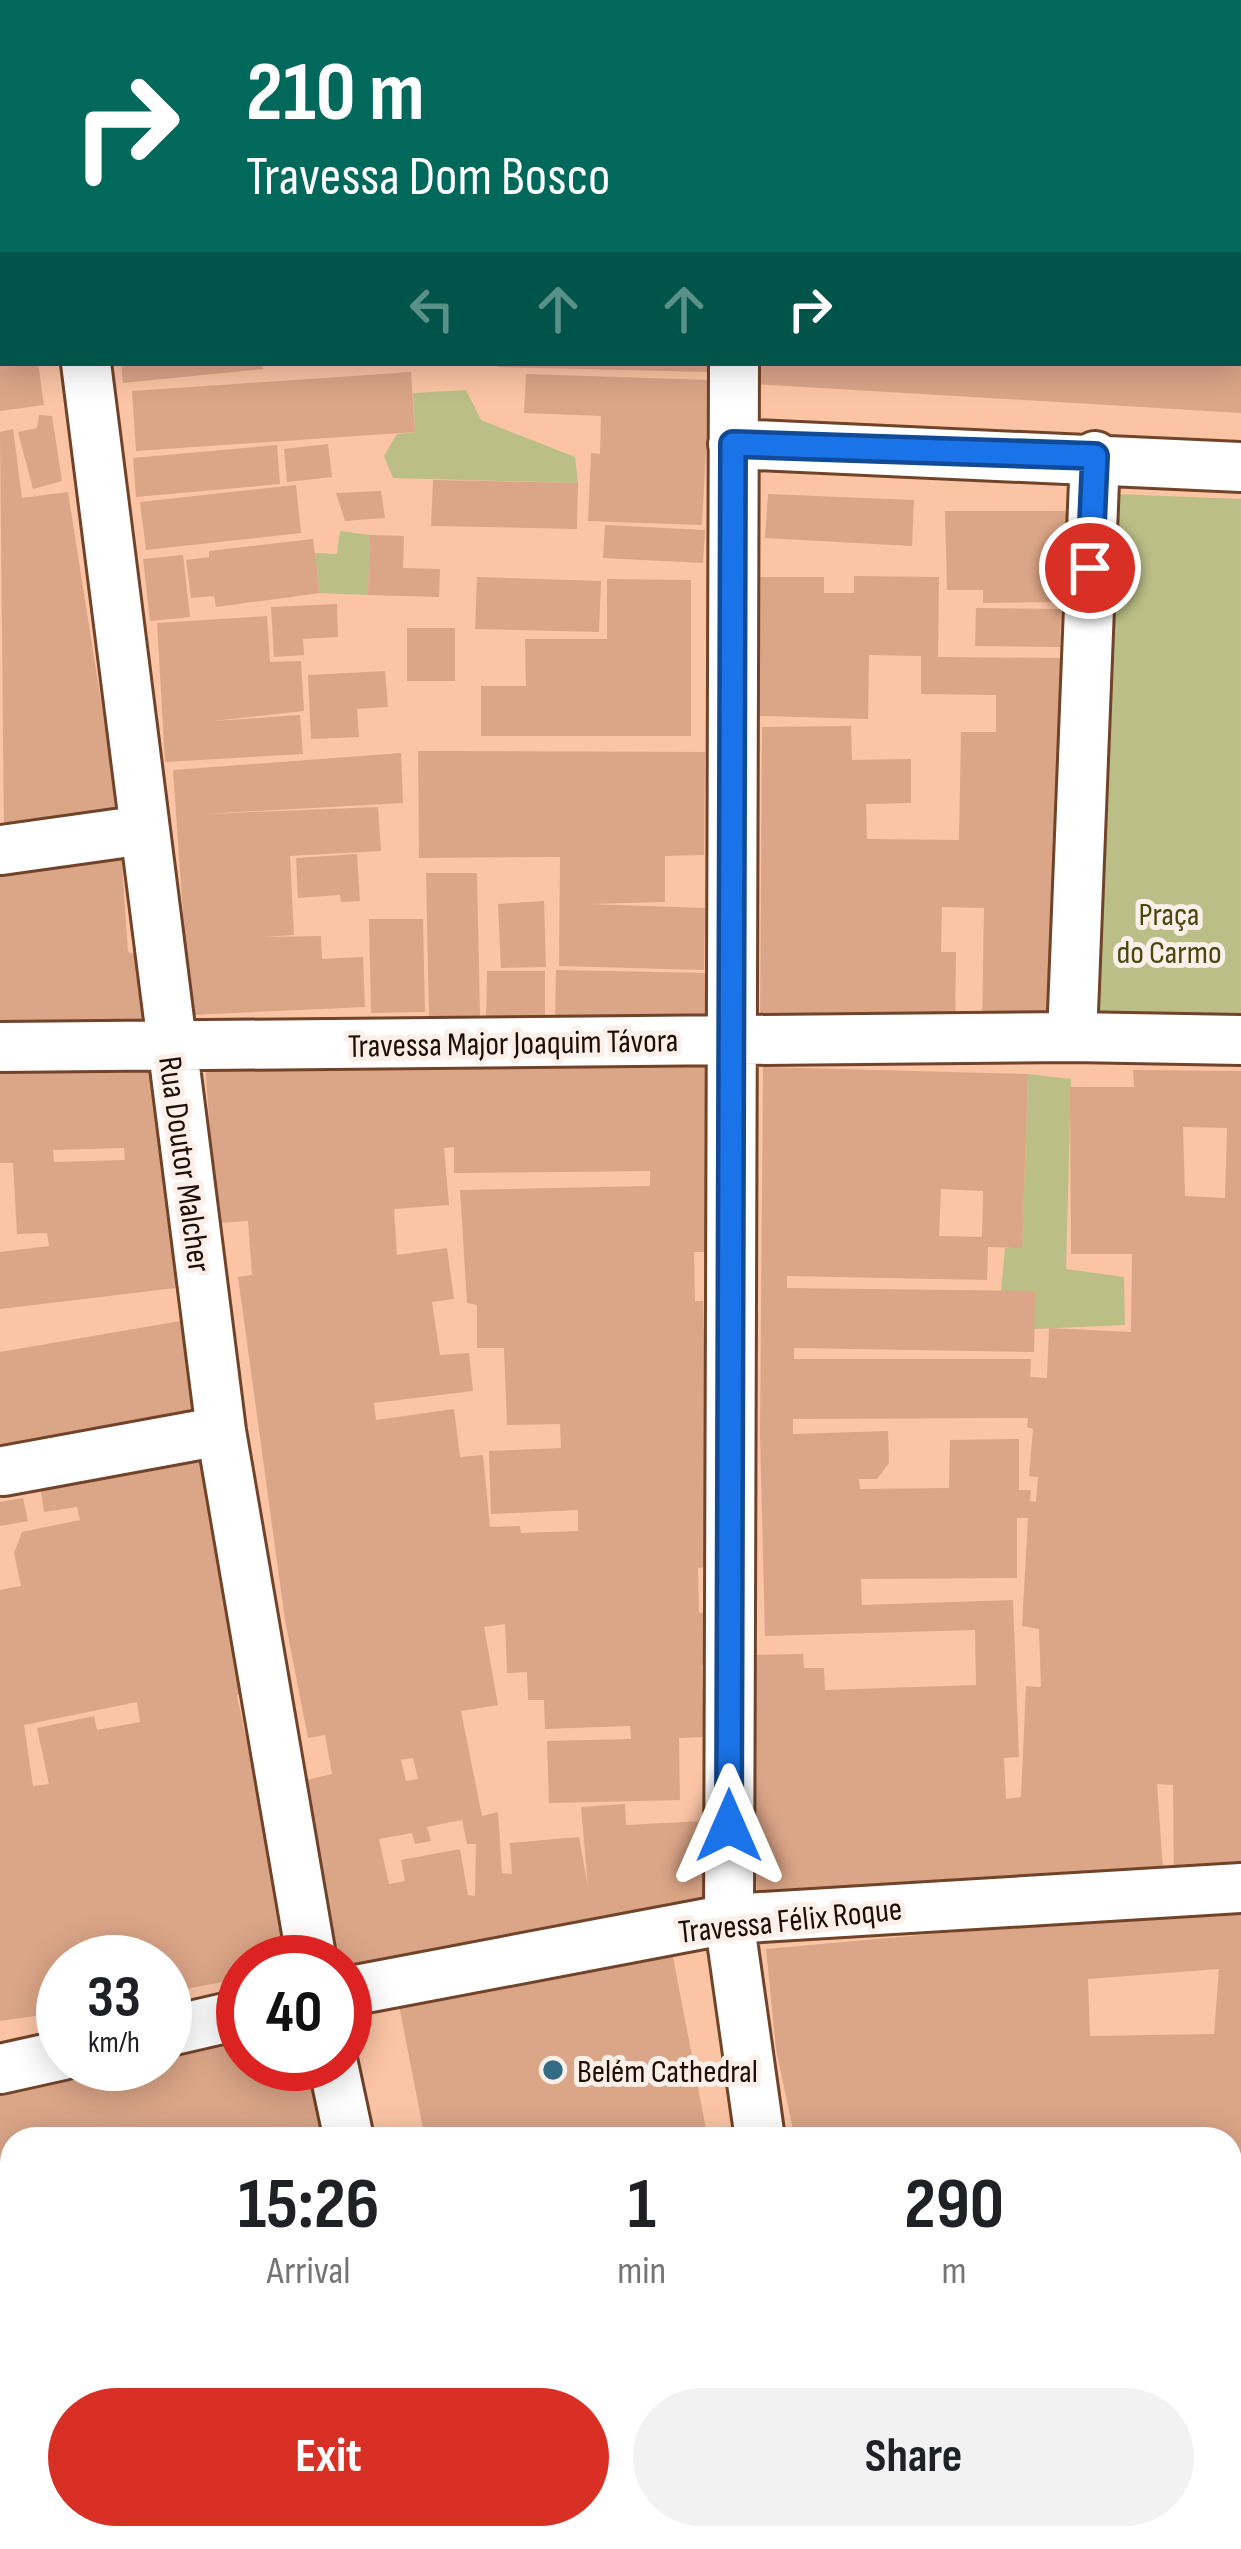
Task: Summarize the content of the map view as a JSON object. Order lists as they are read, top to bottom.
{
  "streets": {
    "street": ["Travessa Major Joaquim Távora", "Rua Doutor Malcher", "Travessa Félix Roque"]
  },
  "crossings": [
    ["Travessa Major Joaquim Távora", "Rua Doutor Malcher"]
  ],
  "parks": ["Praça do Carmo"],
  "places": ["Belém Cathedral"],
  "page": {
    "turn": ["210 m", "Travessa Dom Bosco"],
    "speed": "33 km/h",
    "limit": "40",
    "eta": [
      "15:26",
      "Arrival",
      "1",
      "min",
      "290",
      "m"
    ],
    "buttons": ["Exit", "Share"]
  }
}
